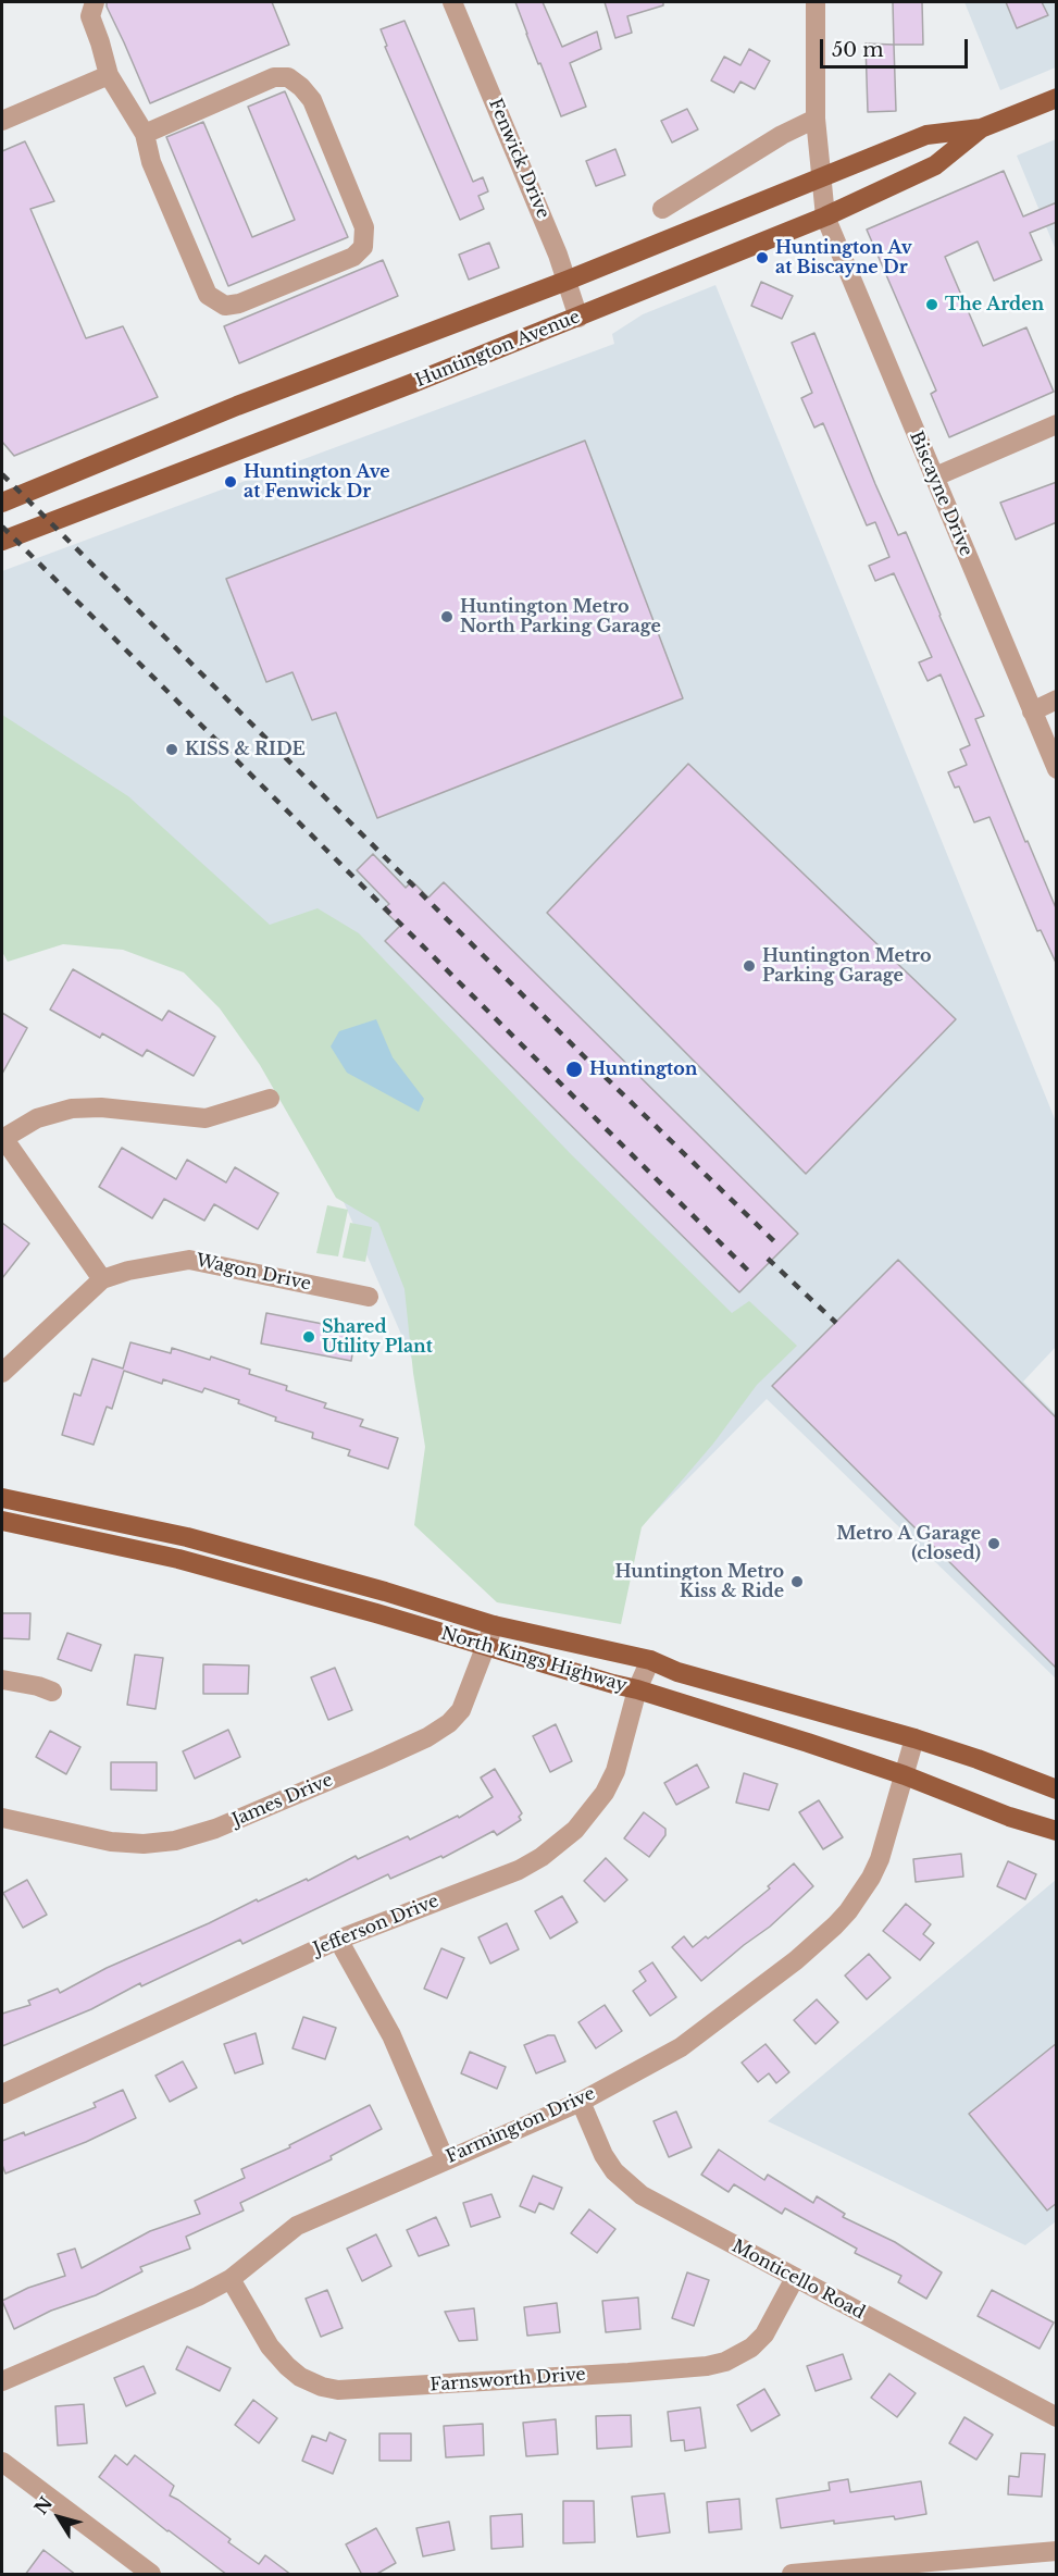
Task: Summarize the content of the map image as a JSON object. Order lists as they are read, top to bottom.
{
  "streets": {
    "main road": ["Huntington Avenue", "North Kings Highway"],
    "street": [
      "Fenwick Drive",
      "Biscayne Drive",
      "Wagon Drive",
      "James Drive",
      "Jefferson Drive",
      "Farmington Drive",
      "Monticello Road",
      "Farnsworth Drive"
    ]
  },
  "crossings": [
    ["Fenwick Drive", "Huntington Avenue"],
    ["Huntington Avenue", "Biscayne Drive"],
    ["North Kings Highway", "James Drive"],
    ["North Kings Highway", "Jefferson Drive"],
    ["North Kings Highway", "Farmington Drive"],
    ["Farmington Drive", "Monticello Road"],
    ["Farmington Drive", "Farnsworth Drive"],
    ["Monticello Road", "Farnsworth Drive"]
  ],
  "places": [
    "Huntington Av at Biscayne Dr",
    "The Arden",
    "Huntington Ave at Fenwick Dr",
    "Huntington Metro North Parking Garage",
    "KISS & RIDE",
    "Huntington Metro Parking Garage",
    "Huntington",
    "Shared Utility Plant",
    "Metro A Garage (closed)",
    "Huntington Metro Kiss & Ride"
  ],
  "scale_bar": "50 m",
  "north": "top left"
}
